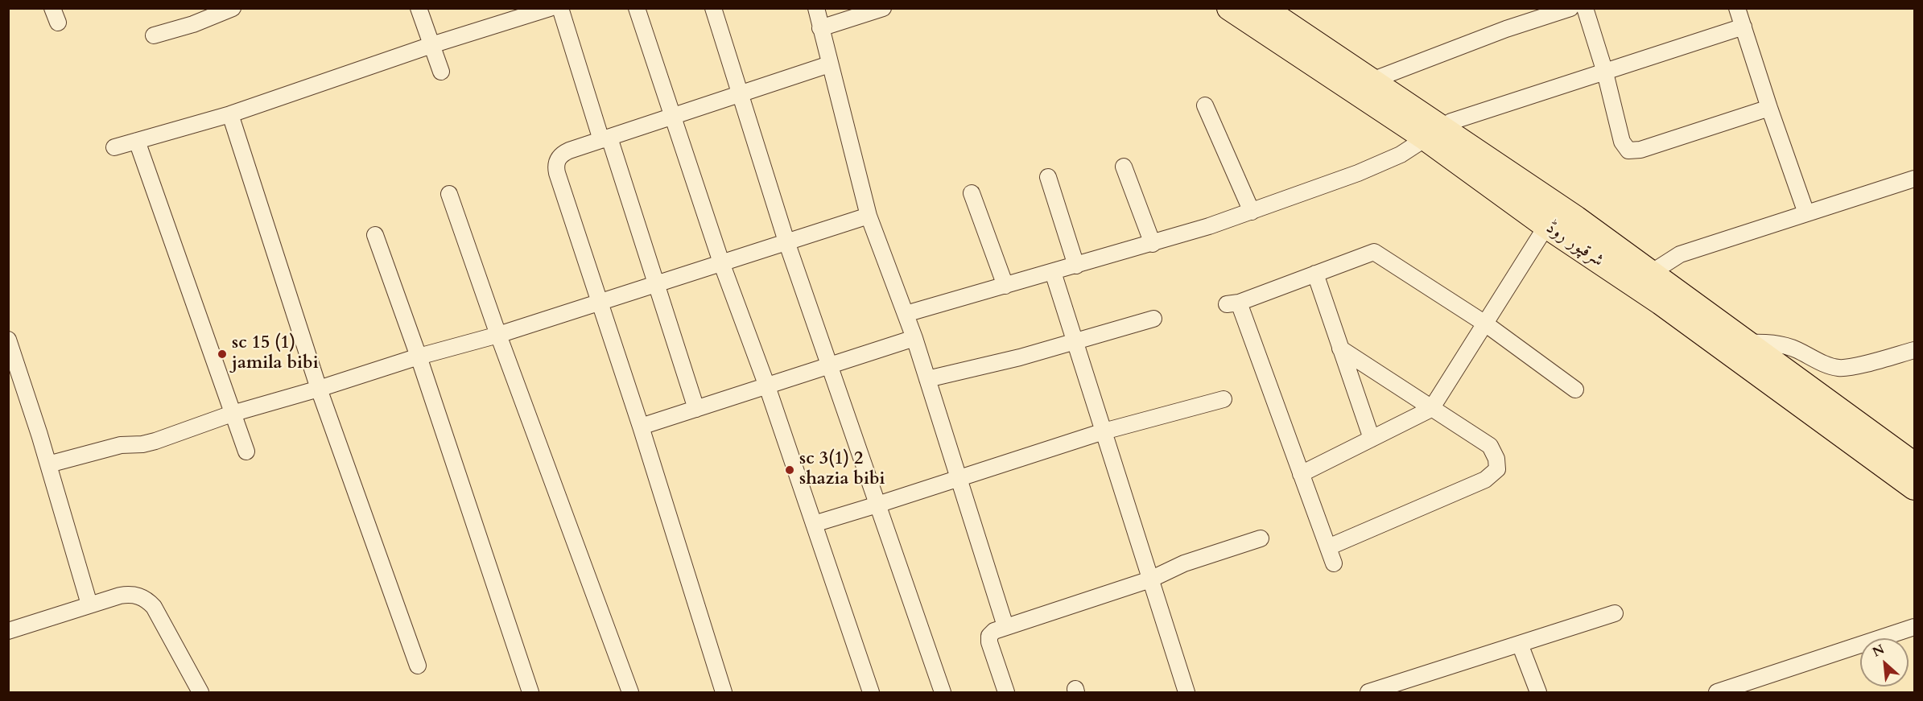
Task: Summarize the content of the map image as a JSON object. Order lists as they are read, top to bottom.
{
  "streets": {
    "main road": ["شرقپور روڈ"]
  },
  "places": ["sc 15 (1) jamila bibi", "sc 3(1) 2 shazia bibi"],
  "north": "top left"
}
